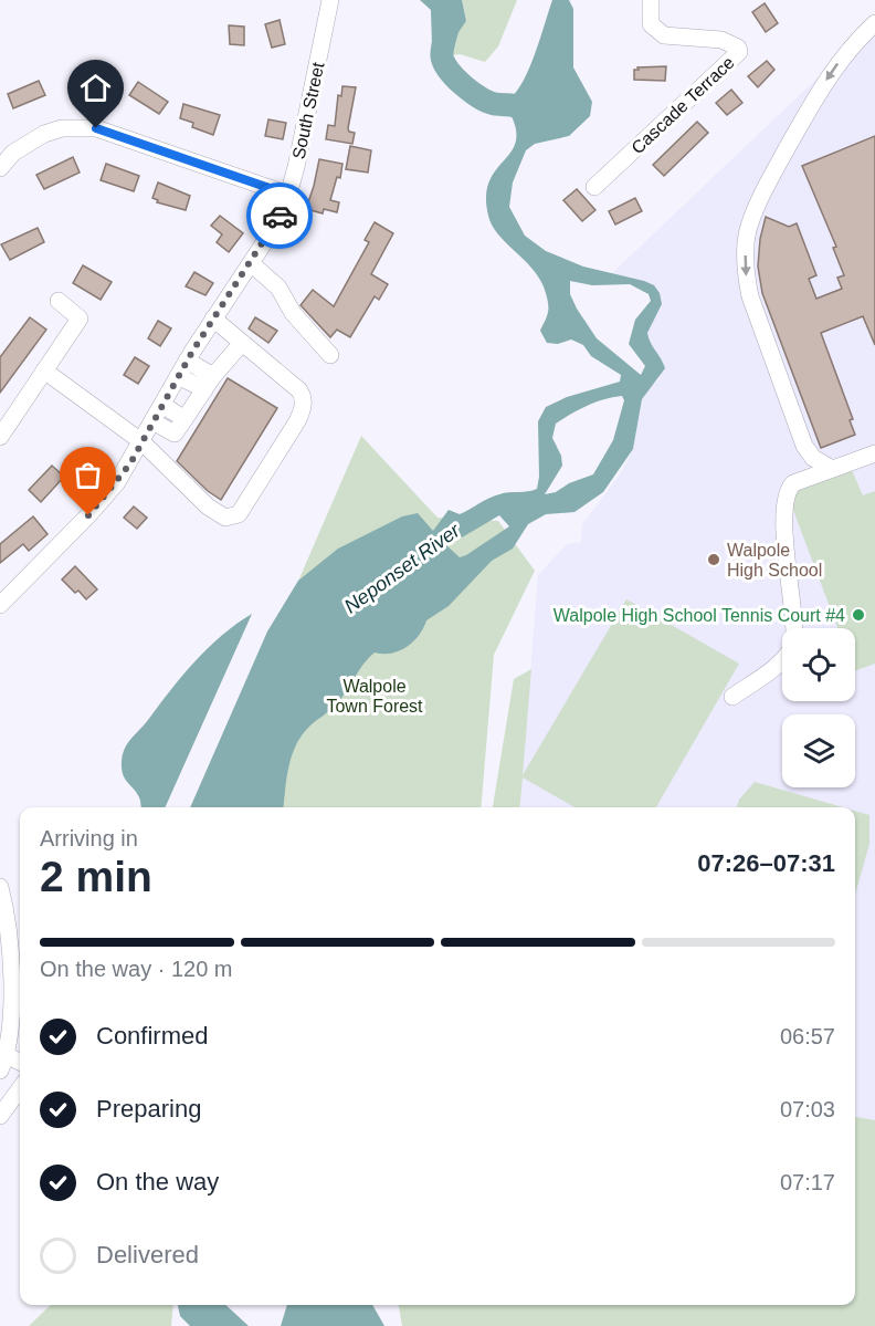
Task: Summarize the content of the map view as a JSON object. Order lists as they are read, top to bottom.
{
  "streets": {
    "street": ["Cascade Terrace", "South Street"]
  },
  "water": ["Neponset River"],
  "parks": ["Walpole Town Forest"],
  "places": ["Walpole High School", "Walpole High School Tennis Court #4"],
  "page": {
    "heading": ["2 min", "Arriving in", "07:26–07:31"],
    "bar": "On the way · 120 m",
    "list": [
      ["Confirmed", "06:57"],
      ["Preparing", "07:03"],
      ["On the way", "07:17"],
      "Delivered"
    ]
  }
}
